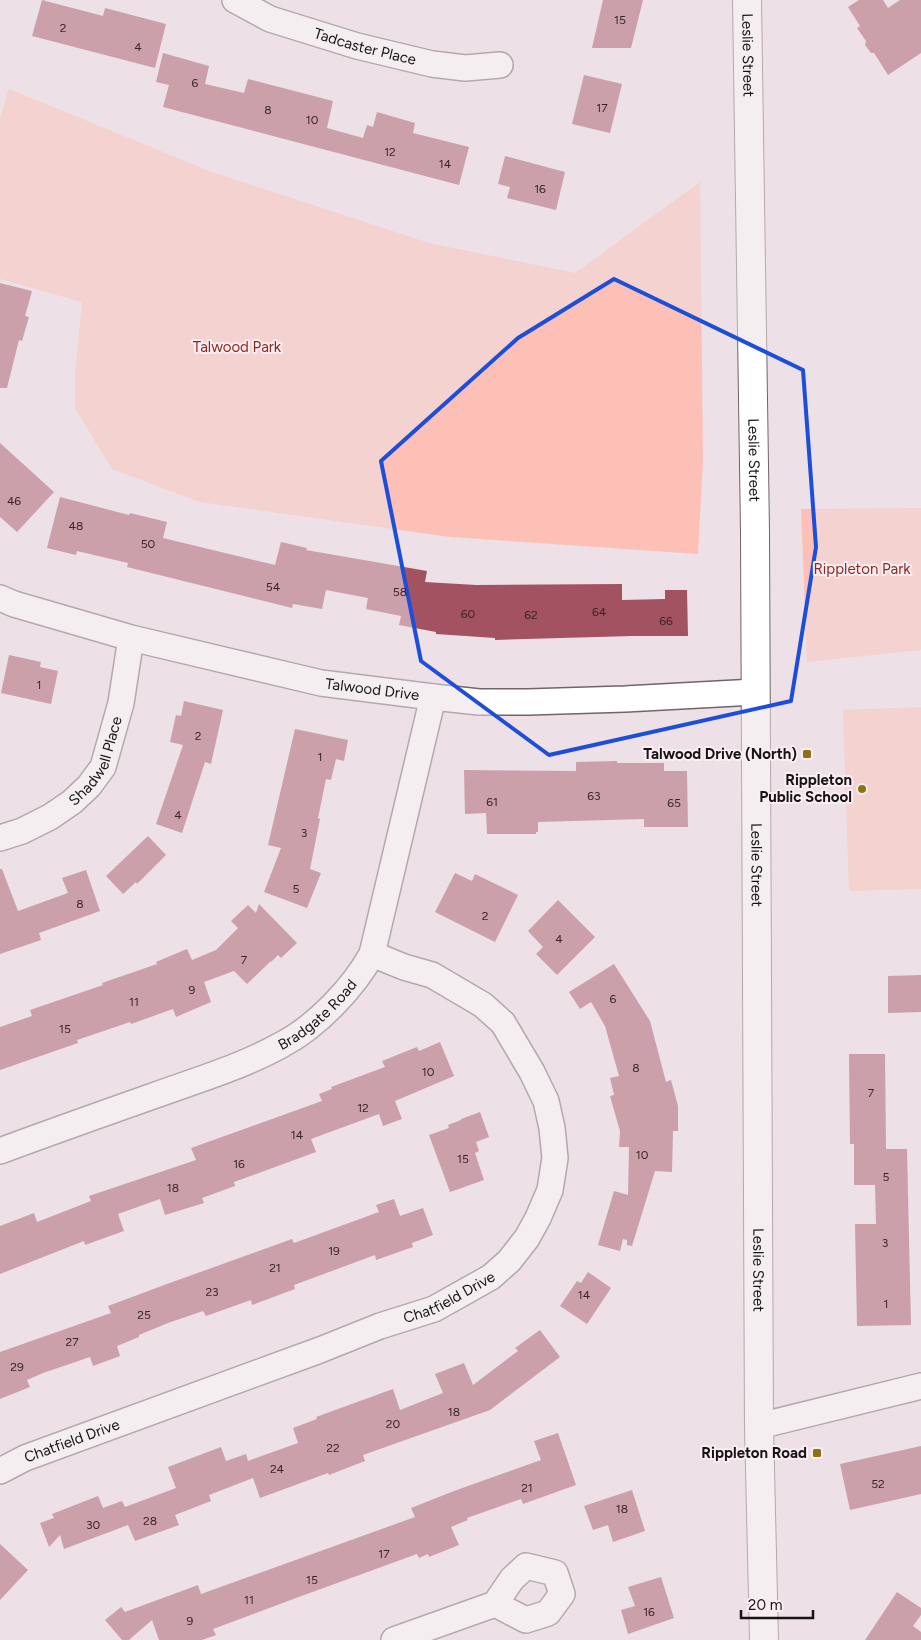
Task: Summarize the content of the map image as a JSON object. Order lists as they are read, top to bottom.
{
  "streets": {
    "main road": ["Leslie Street"],
    "street": [
      "Tadcaster Place",
      "Talwood Drive",
      "Shadwell Place",
      "Bradgate Road",
      "Chatfield Drive"
    ]
  },
  "crossings": [
    ["Leslie Street", "Talwood Drive"],
    ["Talwood Drive", "Shadwell Place"],
    ["Talwood Drive", "Bradgate Road"],
    ["Bradgate Road", "Chatfield Drive"]
  ],
  "parks": ["Talwood Park", "Rippleton Park"],
  "places": {
    "transit": ["Talwood Drive (North)", "Rippleton Road"],
    "other": ["Rippleton Public School"]
  },
  "house_numbers": [
    "15",
    "2",
    "4",
    "6",
    "17",
    "8",
    "10",
    "12",
    "14",
    "16",
    "46",
    "48",
    "50",
    "54",
    "58",
    "64",
    "60",
    "62",
    "66",
    "1",
    "2",
    "1",
    "63",
    "61",
    "65",
    "4",
    "3",
    "5",
    "8",
    "2",
    "4",
    "7",
    "9",
    "6",
    "11",
    "15",
    "8",
    "10",
    "7",
    "12",
    "14",
    "10",
    "15",
    "16",
    "5",
    "18",
    "3",
    "19",
    "21",
    "23",
    "14",
    "1",
    "25",
    "27",
    "29",
    "18",
    "20",
    "22",
    "24",
    "52",
    "21",
    "18",
    "28",
    "30",
    "17",
    "15",
    "11",
    "16",
    "9"
  ],
  "scale_bar": "20 m"
}
